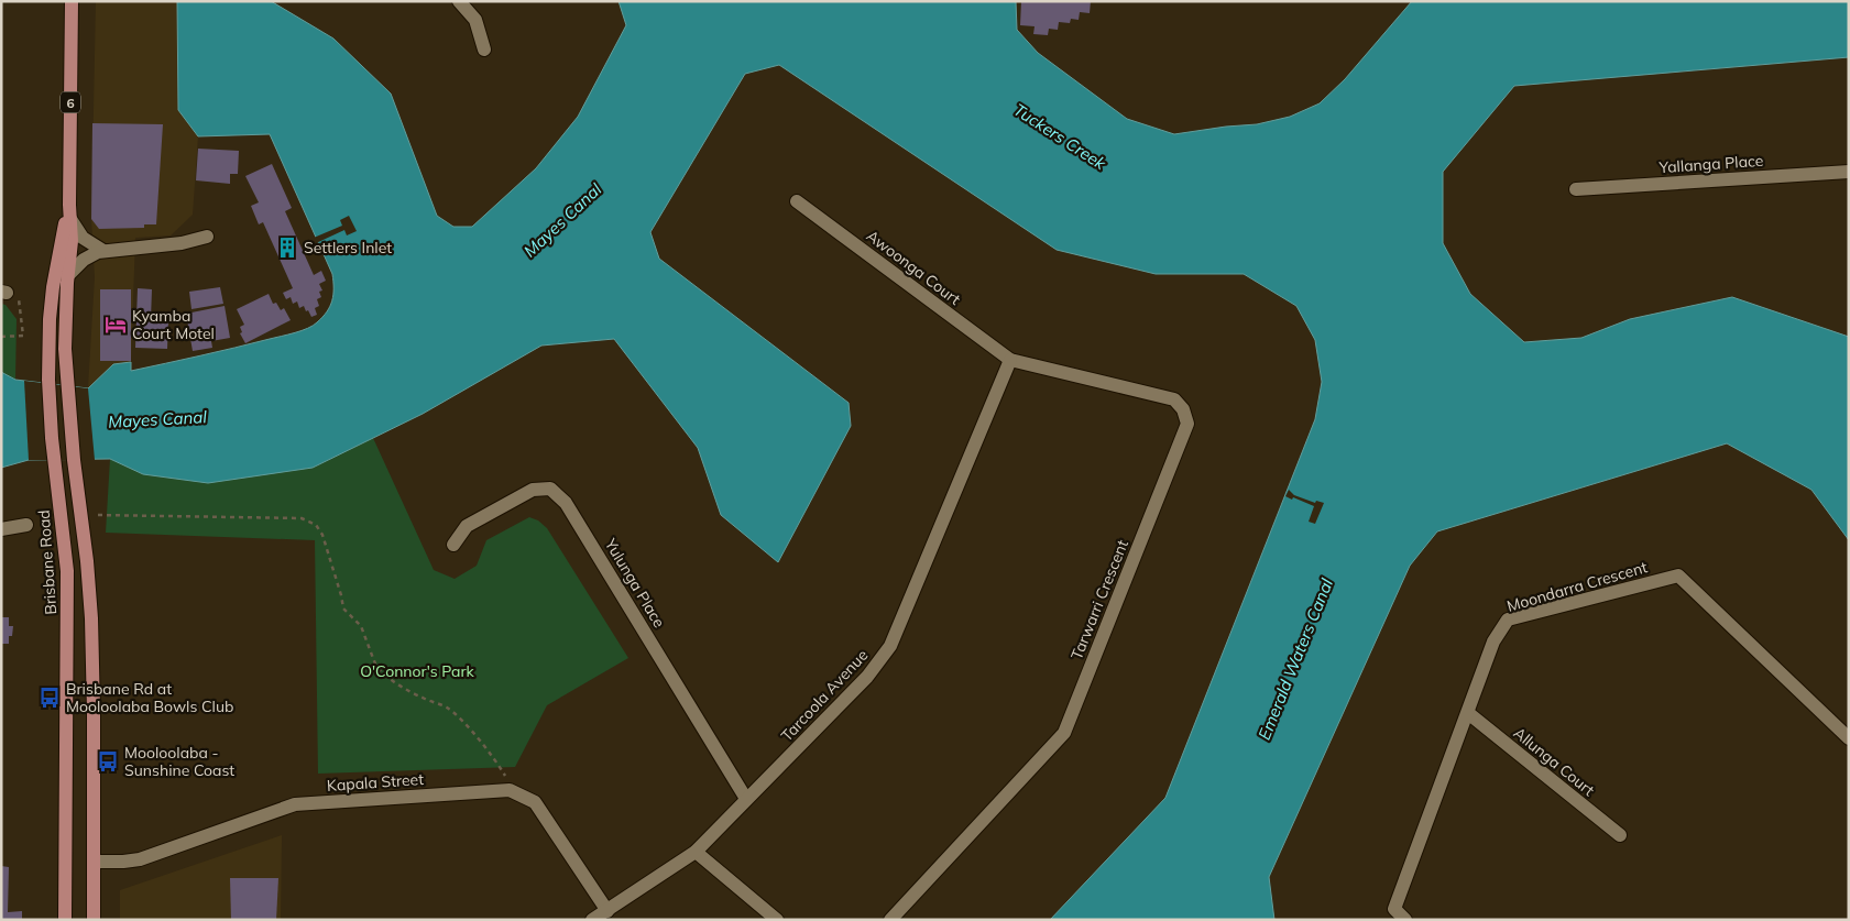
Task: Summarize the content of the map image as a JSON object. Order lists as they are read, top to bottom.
{
  "streets": {
    "main road": ["6", "Brisbane Road"],
    "street": [
      "Yallanga Place",
      "Awoonga Court",
      "Yulunga Place",
      "Moondarra Crescent",
      "Tarwarri Crescent",
      "Tarcoola Avenue",
      "Allunga Court",
      "Kapala Street"
    ]
  },
  "crossings": [
    ["Awoonga Court", "Tarwarri Crescent"],
    ["Awoonga Court", "Tarcoola Avenue"],
    ["Brisbane Road", "Kapala Street"],
    ["Yulunga Place", "Tarcoola Avenue"],
    ["Moondarra Crescent", "Allunga Court"],
    ["Tarwarri Crescent", "Tarcoola Avenue"],
    ["Tarcoola Avenue", "Kapala Street"]
  ],
  "water": ["Tuckers Creek", "Mayes Canal", "Emerald Waters Canal"],
  "parks": ["O'Connor's Park"],
  "places": {
    "building": ["Settlers Inlet"],
    "hotel": ["Kyamba Court Motel"],
    "bus stop": ["Brisbane Rd at Mooloolaba Bowls Club", "Mooloolaba - Sunshine Coast"]
  }
}
